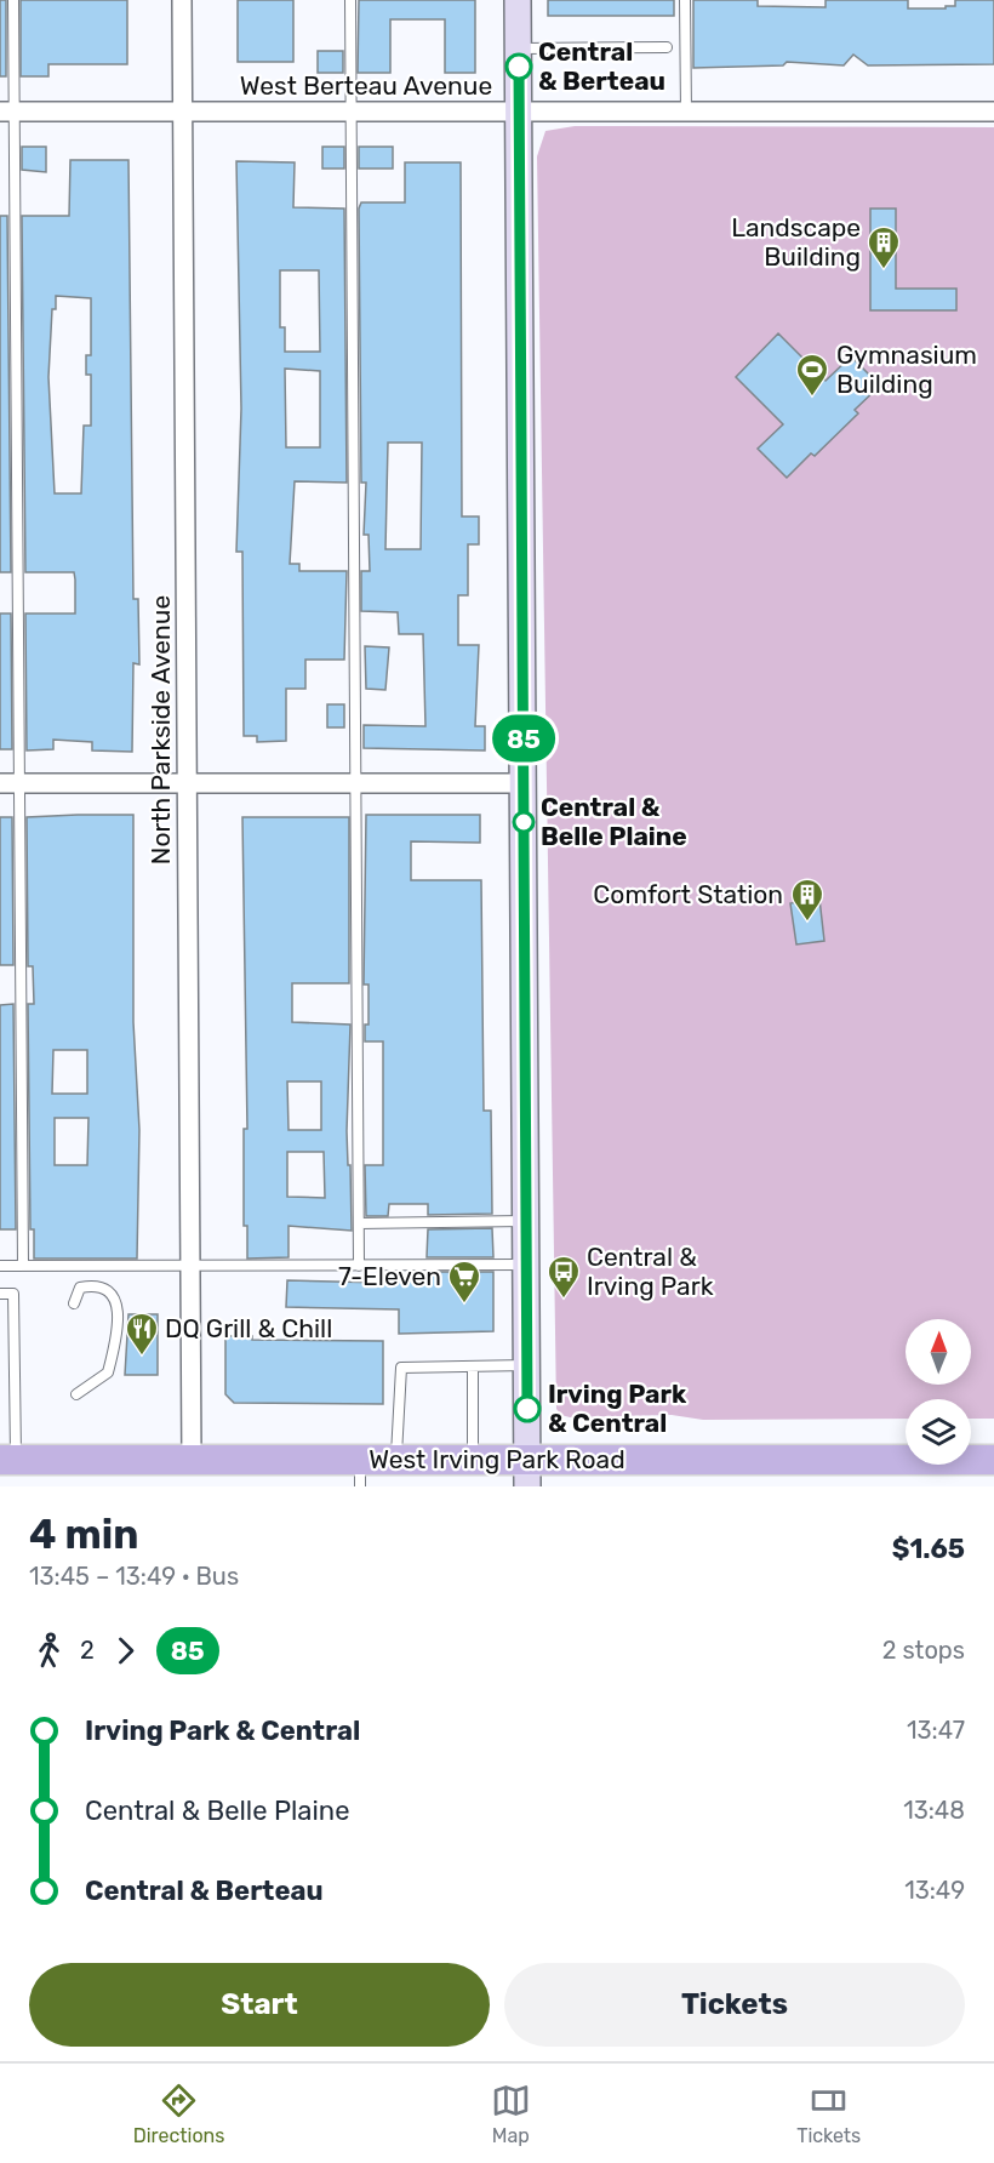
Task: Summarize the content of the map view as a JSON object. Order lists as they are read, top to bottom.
{
  "streets": {
    "main road": ["West Irving Park Road"],
    "street": ["West Berteau Avenue", "North Parkside Avenue"]
  },
  "crossings": [
    ["West Berteau Avenue", "North Parkside Avenue"],
    ["North Parkside Avenue", "West Irving Park Road"]
  ],
  "places": {
    "other": ["Central & Berteau", "Central & Belle Plaine", "Irving Park & Central"],
    "building": ["Landscape Building", "Comfort Station"],
    "sports": ["Gymnasium Building"],
    "bus stop": ["Central & Irving Park"],
    "supermarket": ["7-Eleven"],
    "restaurant": ["DQ Grill & Chill"]
  },
  "lines": ["bus line 85"],
  "north": "top",
  "page": {
    "on_map": "85",
    "heading": ["4 min", "13:45 – 13:49 · Bus", "$1.65"],
    "legs": ["2", "85", "2 stops"],
    "list": [
      {
        "name": "Irving Park & Central",
        "value": "13:47"
      },
      {
        "name": "Central & Belle Plaine",
        "value": "13:48"
      },
      {
        "name": "Central & Berteau",
        "value": "13:49"
      }
    ],
    "buttons": ["Start", "Tickets"],
    "tabs": ["Directions", "Map", "Tickets"]
  }
}
